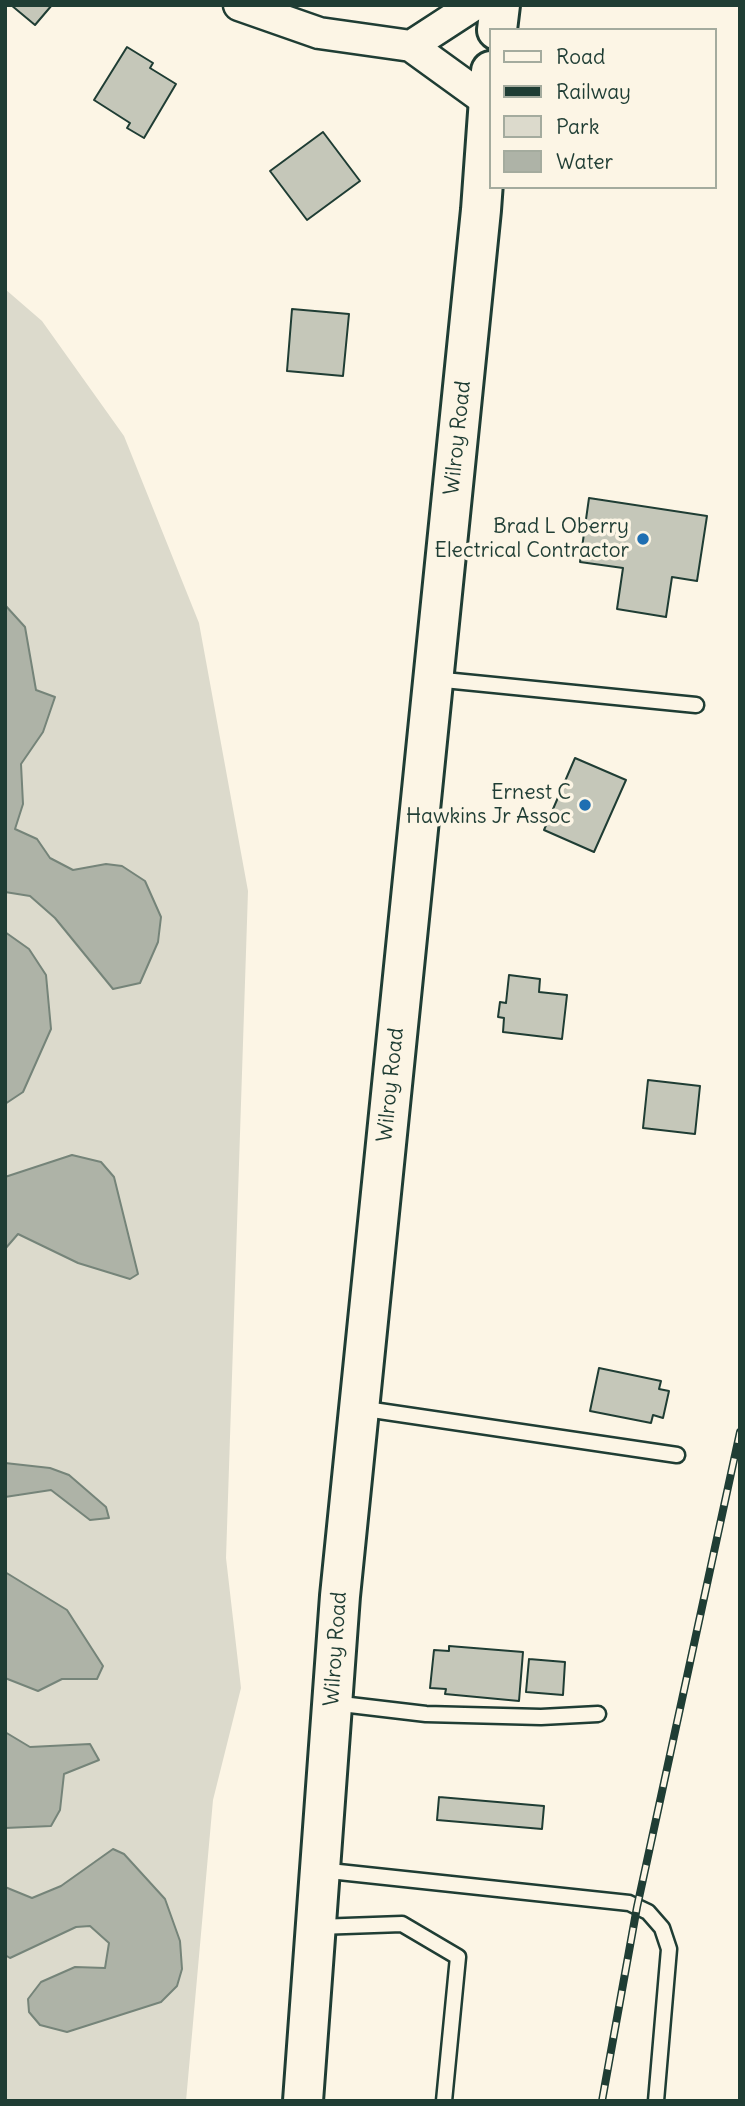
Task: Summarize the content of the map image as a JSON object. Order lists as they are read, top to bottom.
{
  "streets": {
    "main road": ["Wilroy Road"]
  },
  "places": ["Brad L Oberry Electrical Contractor", "Ernest C Hawkins Jr Assoc"],
  "legend": [
    "Road",
    "Railway",
    "Park",
    "Water"
  ]
}
